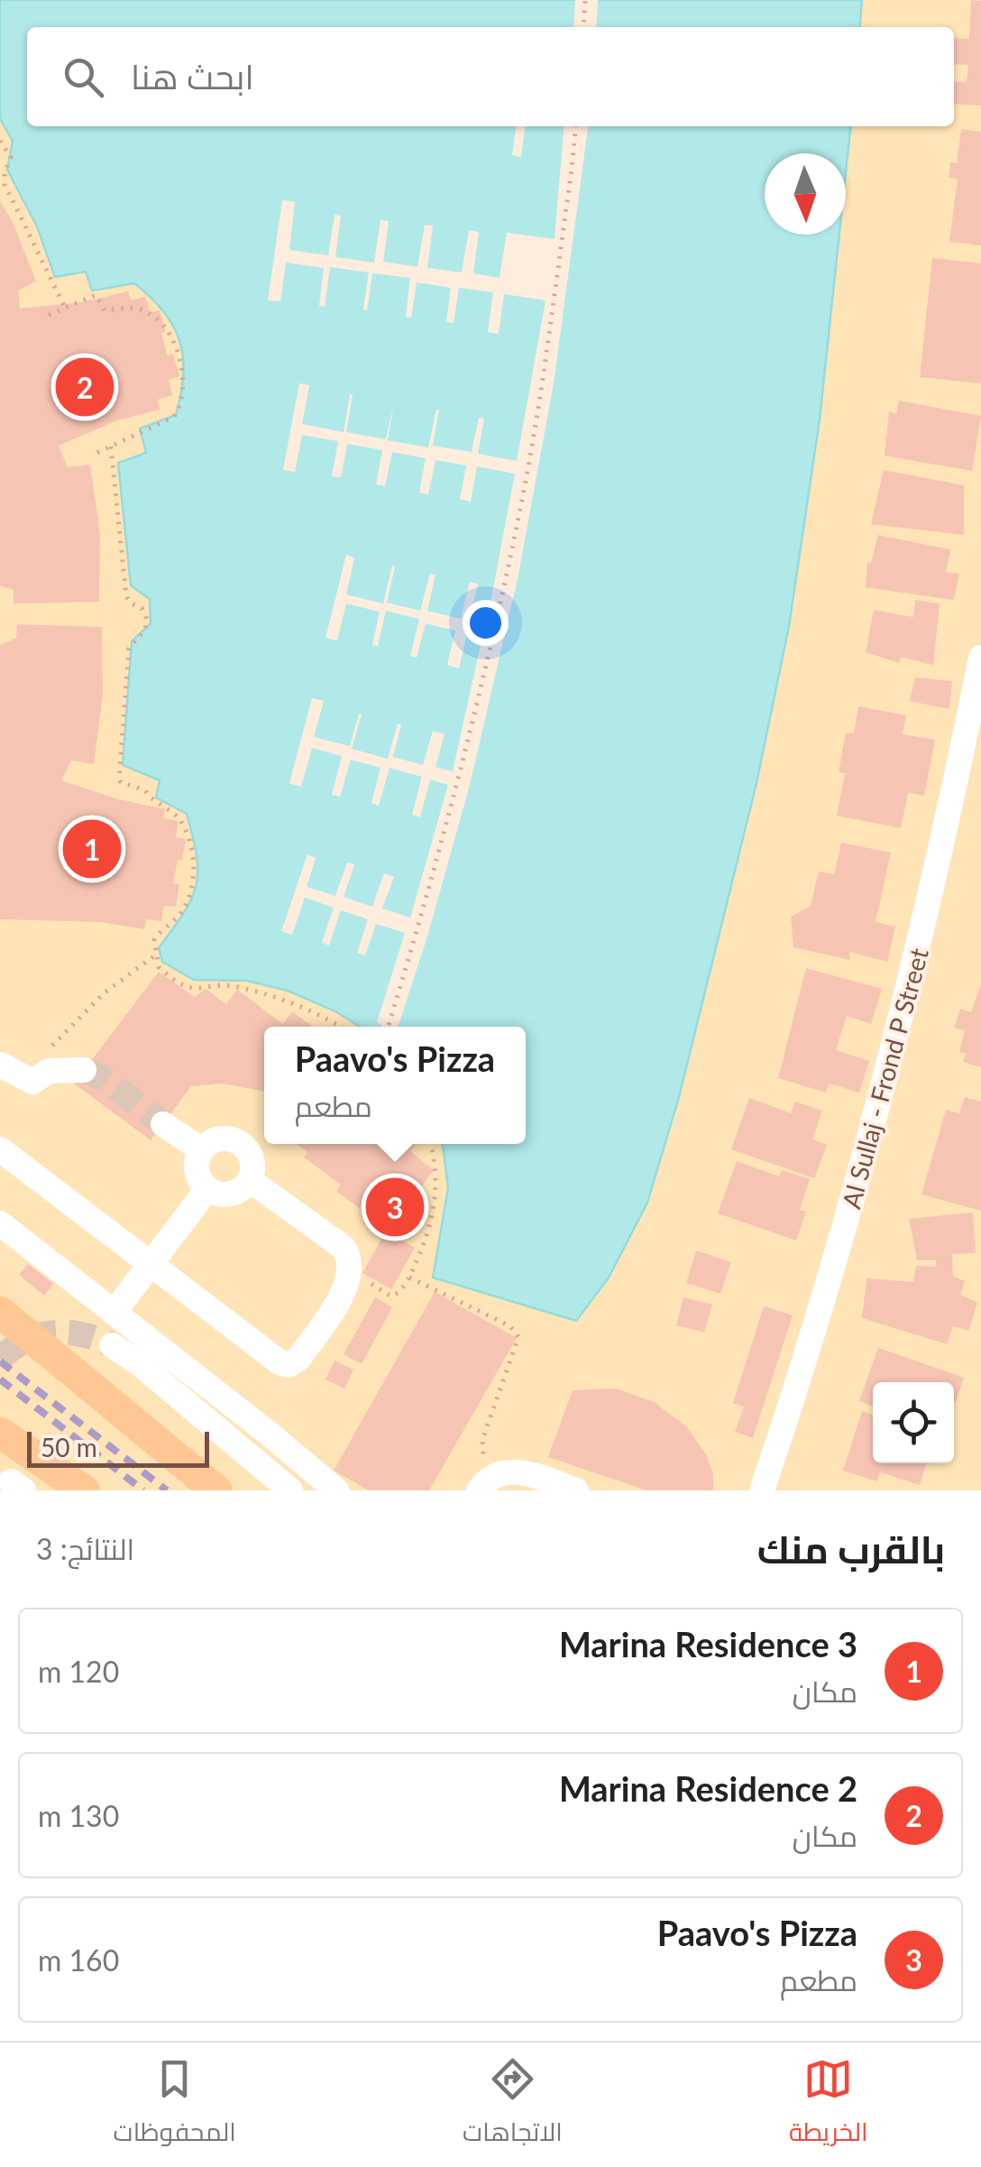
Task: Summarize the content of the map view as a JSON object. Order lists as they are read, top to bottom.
{
  "streets": {
    "street": ["Al Sullaj - Frond P Street"]
  },
  "scale_bar": "50 m",
  "north": "bottom",
  "page": {
    "search": "ابحث هنا",
    "pins": ["2", "1", "3"],
    "popup": ["Paavo's Pizza", "مطعم"],
    "scale": "50 m",
    "heading": ["بالقرب منك", "النتائج: 3"],
    "list": [
      {
        "mark": "1",
        "name": "Marina Residence 3",
        "note": "مكان",
        "value": "120 m"
      },
      {
        "mark": "2",
        "name": "Marina Residence 2",
        "note": "مكان",
        "value": "130 m"
      },
      {
        "mark": "3",
        "name": "Paavo's Pizza",
        "note": "مطعم",
        "value": "160 m"
      }
    ],
    "nav": ["الخريطة", "الاتجاهات", "المحفوظات"]
  }
}
